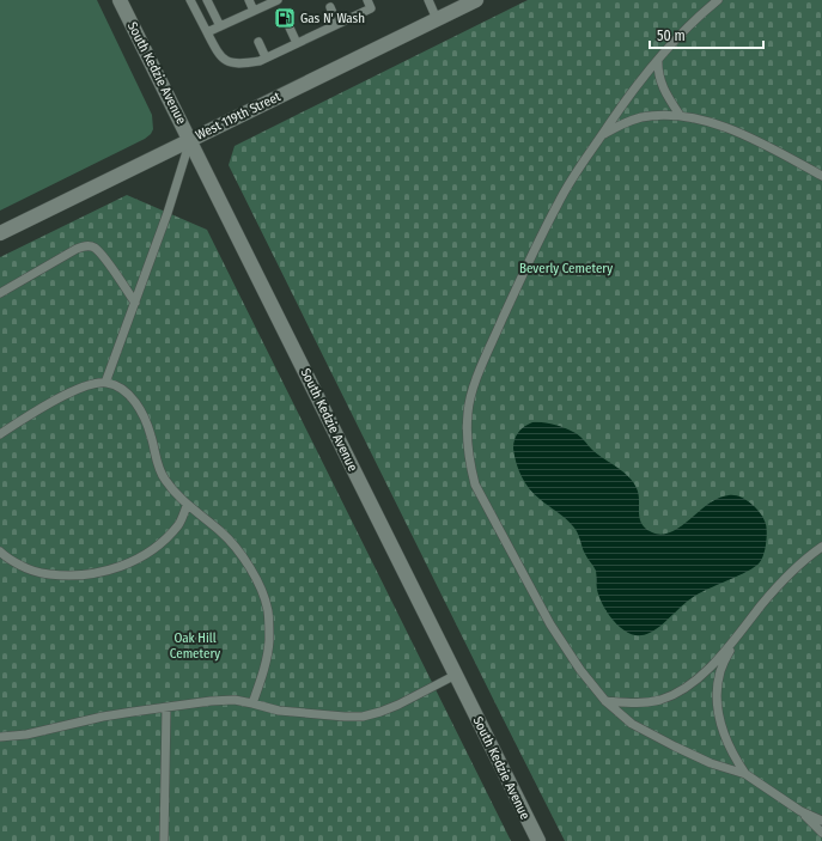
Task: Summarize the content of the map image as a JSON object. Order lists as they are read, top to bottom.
{
  "streets": {
    "main road": ["South Kedzie Avenue", "West 119th Street"]
  },
  "crossings": [
    ["South Kedzie Avenue", "West 119th Street"]
  ],
  "parks": ["Beverly Cemetery", "Oak Hill Cemetery"],
  "places": {
    "fuel station": ["Gas N' Wash"]
  },
  "scale_bar": "50 m"
}
